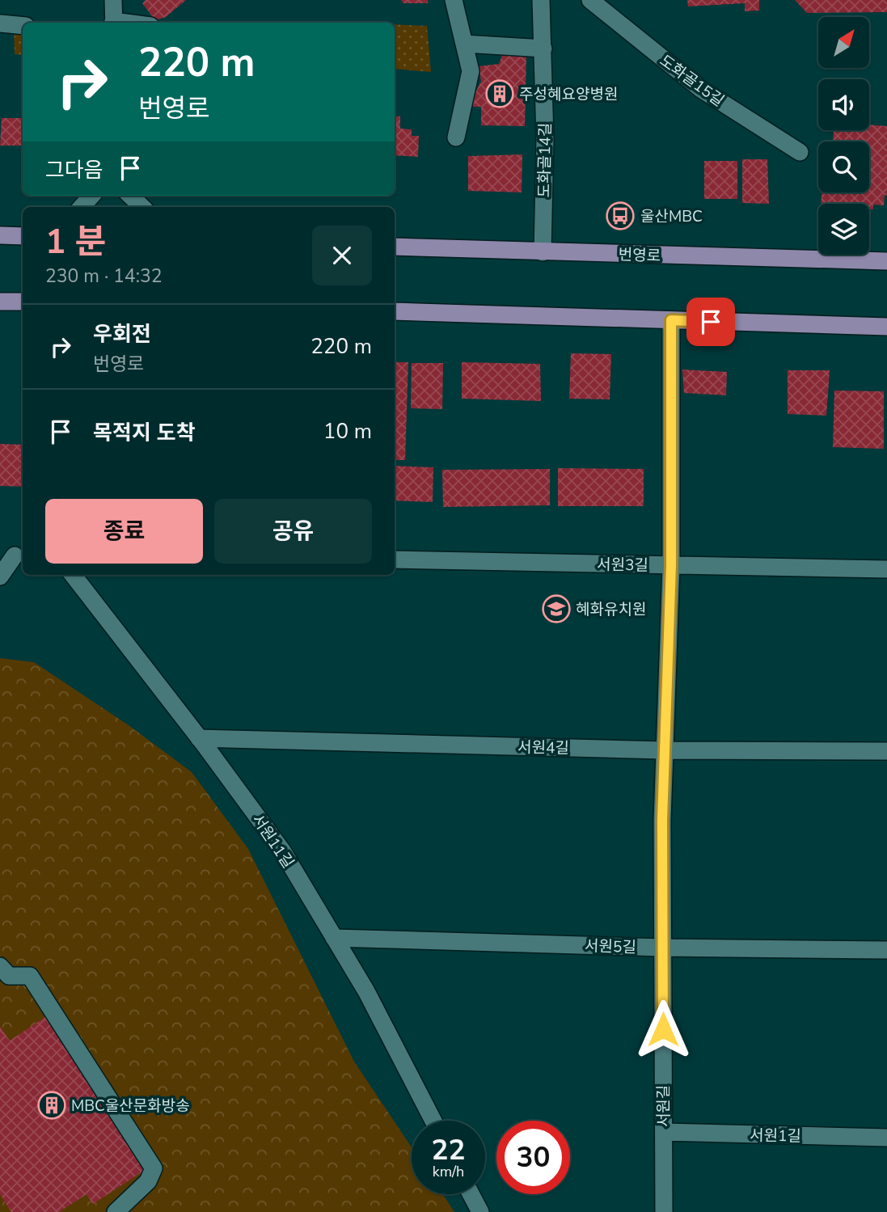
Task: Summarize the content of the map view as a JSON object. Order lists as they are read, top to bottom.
{
  "streets": {
    "main road": ["번영로"],
    "street": [
      "도화골15길",
      "도화골14길",
      "서원3길",
      "서원4길",
      "서원11길",
      "서원5길",
      "서원길",
      "서원1길"
    ]
  },
  "crossings": [
    ["도화골14길", "번영로"],
    ["서원3길", "서원길"],
    ["서원4길", "서원11길"],
    ["서원4길", "서원길"],
    ["서원11길", "서원5길"],
    ["서원5길", "서원길"],
    ["서원길", "서원1길"]
  ],
  "places": {
    "building": ["주성혜요양병원", "MBC울산문화방송"],
    "bus stop": ["울산MBC"],
    "school or university": ["혜화유치원"]
  },
  "north": "top right",
  "page": {
    "turn": ["220 m", "번영로"],
    "then": "그다음",
    "heading": ["1 분", "230 m · 14:32"],
    "list": [
      {
        "name": "우회전",
        "note": "번영로",
        "value": "220 m"
      },
      {
        "name": "목적지 도착",
        "value": "10 m"
      }
    ],
    "buttons": ["종료", "공유"],
    "speed": "22 km/h",
    "limit": "30"
  }
}
